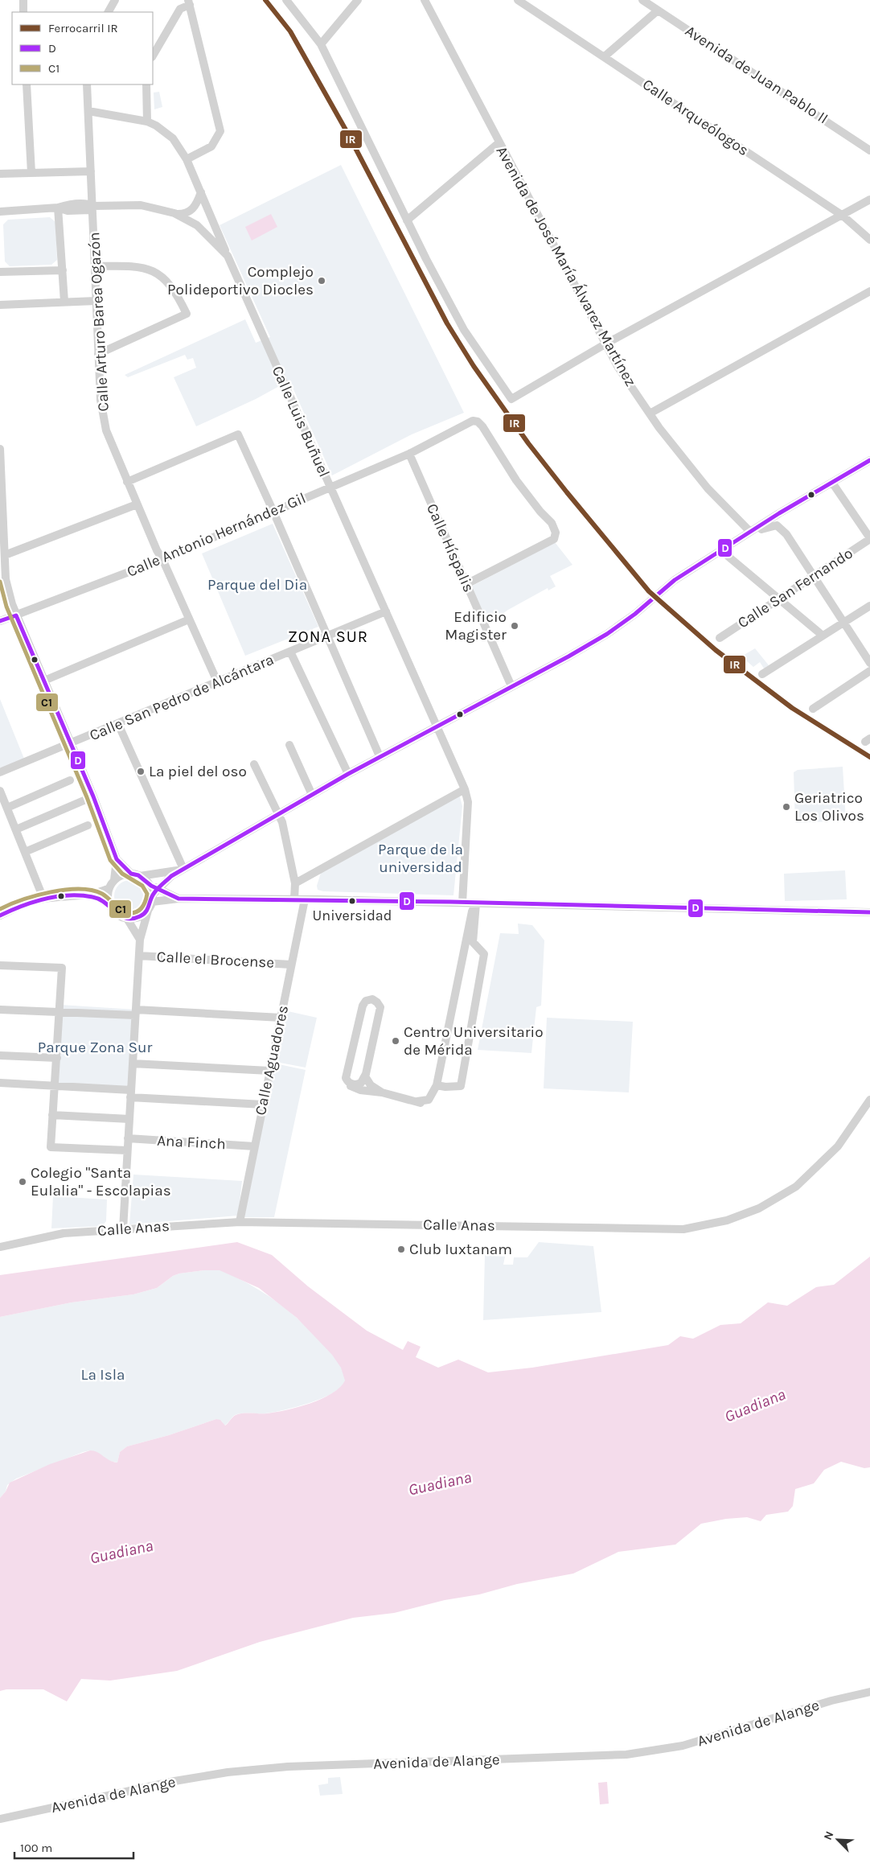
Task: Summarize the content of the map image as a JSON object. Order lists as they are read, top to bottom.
{
  "streets": {
    "street": [
      "Avenida de Juan Pablo II",
      "Calle Arqueólogos",
      "Avenida de José María Álvarez Martínez",
      "Calle Arturo Barea Ogazón",
      "Calle Luis Buñuel",
      "Calle Antonio Hernández Gil",
      "Calle Híspalis",
      "Calle San Fernando",
      "Calle San Pedro de Alcántara",
      "Calle el Brocense",
      "Calle Aguadores",
      "Ana Finch",
      "Calle Anas",
      "Avenida de Alange"
    ]
  },
  "crossings": [
    ["Calle Arturo Barea Ogazón", "Calle Luis Buñuel"],
    ["Calle Arturo Barea Ogazón", "Calle Antonio Hernández Gil"],
    ["Calle Arturo Barea Ogazón", "Calle San Pedro de Alcántara"],
    ["Calle Luis Buñuel", "Calle Antonio Hernández Gil"],
    ["Calle Luis Buñuel", "Calle San Pedro de Alcántara"],
    ["Calle Antonio Hernández Gil", "Calle Híspalis"],
    ["Calle el Brocense", "Calle Aguadores"],
    ["Calle Aguadores", "Ana Finch"],
    ["Calle Aguadores", "Calle Anas"]
  ],
  "districts": ["ZONA SUR"],
  "water": ["Guadiana"],
  "parks": [
    "Parque del Dia",
    "Parque de la universidad",
    "Parque Zona Sur",
    "La Isla"
  ],
  "places": [
    "Complejo Polideportivo Diocles",
    "Edificio Magister",
    "La piel del oso",
    "Geriatrico Los Olivos",
    "Universidad",
    "Centro Universitario de Mérida",
    "Colegio \"Santa Eulalia\" - Escolapias",
    "Club Iuxtanam"
  ],
  "lines": ["rail line IR", "transit line D", "transit line C1"],
  "legend": ["Ferrocarril IR", "D", "C1"],
  "scale_bar": "100 m",
  "north": "top left"
}
